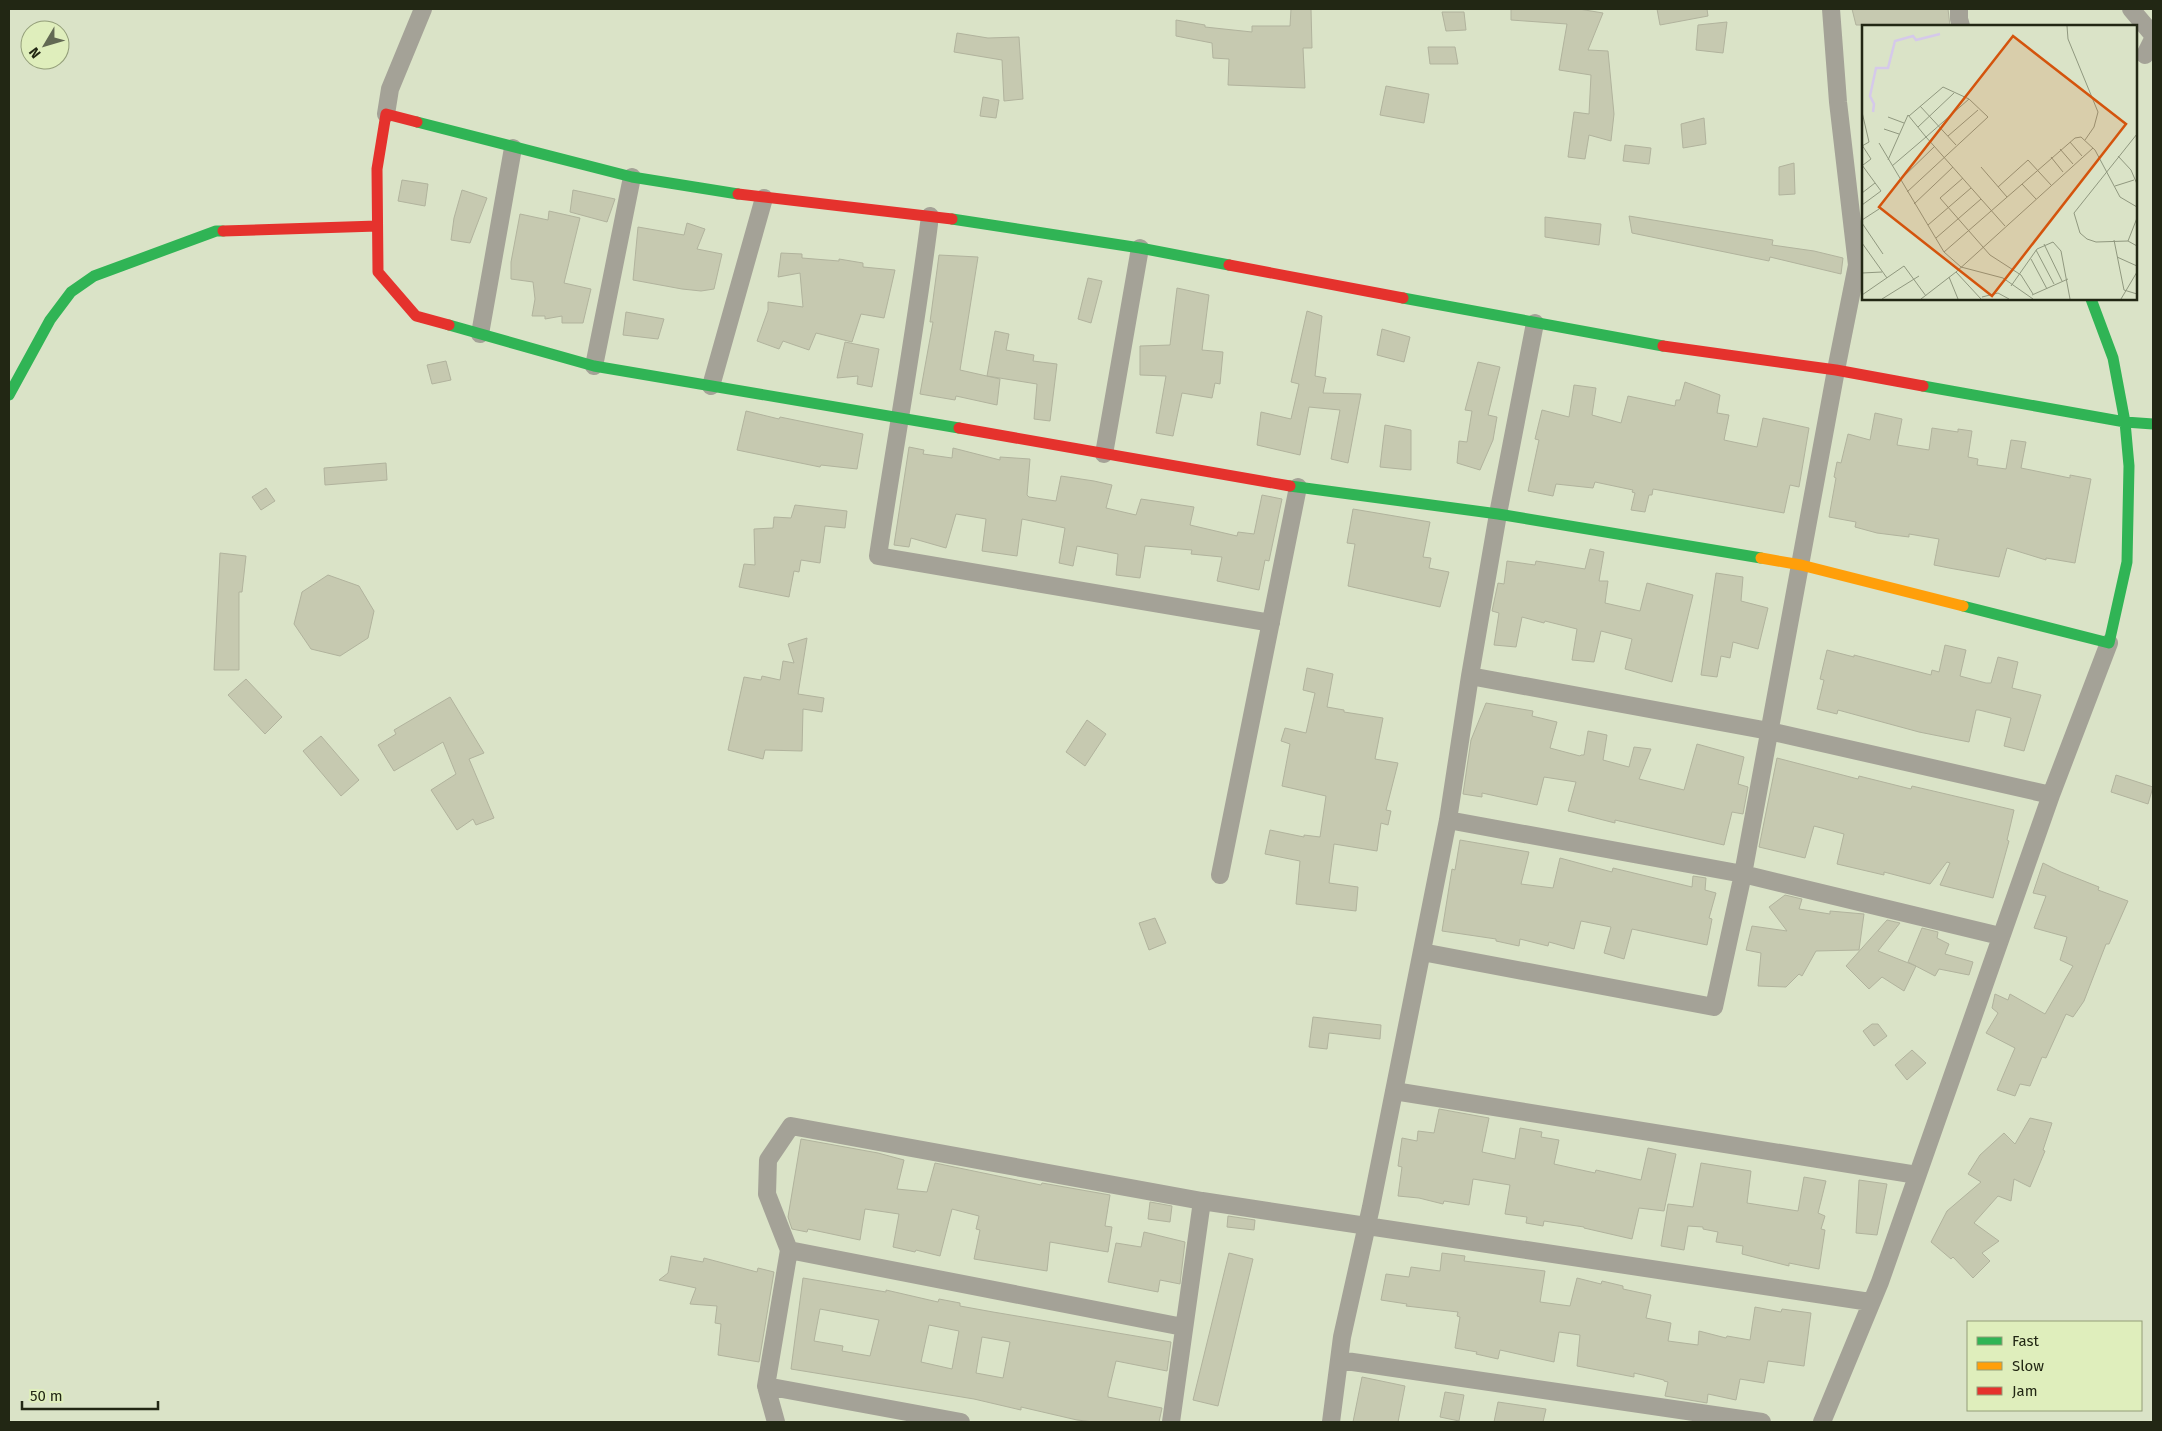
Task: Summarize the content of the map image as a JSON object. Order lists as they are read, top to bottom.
{
  "legend": ["Fast", "Slow", "Jam"],
  "scale_bar": "50 m",
  "north": "bottom left"
}
